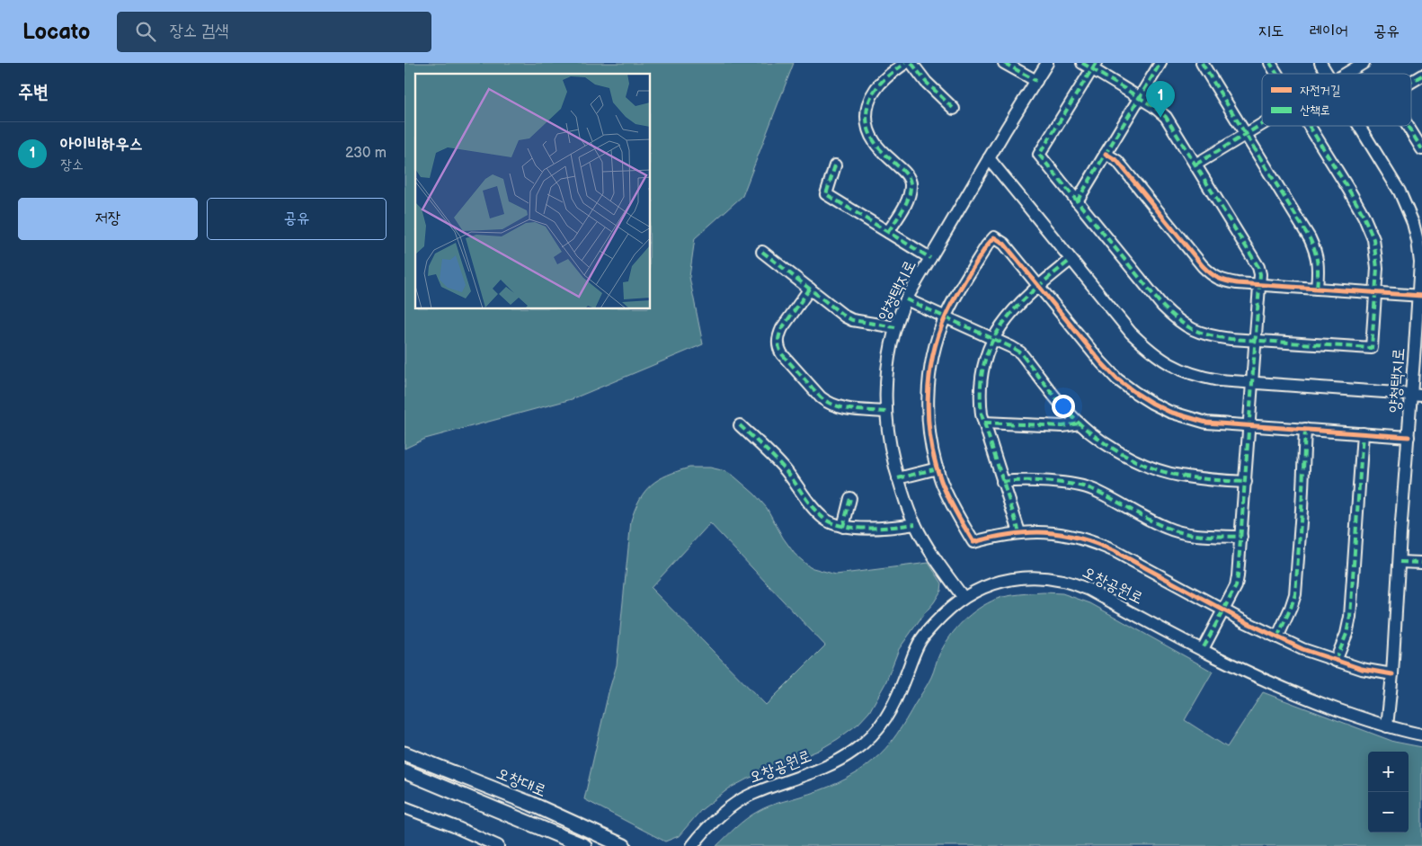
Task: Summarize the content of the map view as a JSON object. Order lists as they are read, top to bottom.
{
  "streets": {
    "main road": ["오창대로"],
    "street": ["양청택지로", "오창공원로"]
  },
  "crossings": [
    ["양청택지로", "오창공원로"]
  ],
  "legend": ["자전거길", "산책로"],
  "page": {
    "header": "Locato",
    "search": "장소 검색",
    "nav": ["지도", "레이어", "공유"],
    "heading": "주변",
    "pins": "1",
    "list": [
      {
        "mark": "1",
        "name": "아이비하우스",
        "note": "장소",
        "value": "230 m"
      }
    ],
    "buttons": ["저장", "공유"],
    "map_buttons": ["+", "−"]
  }
}
